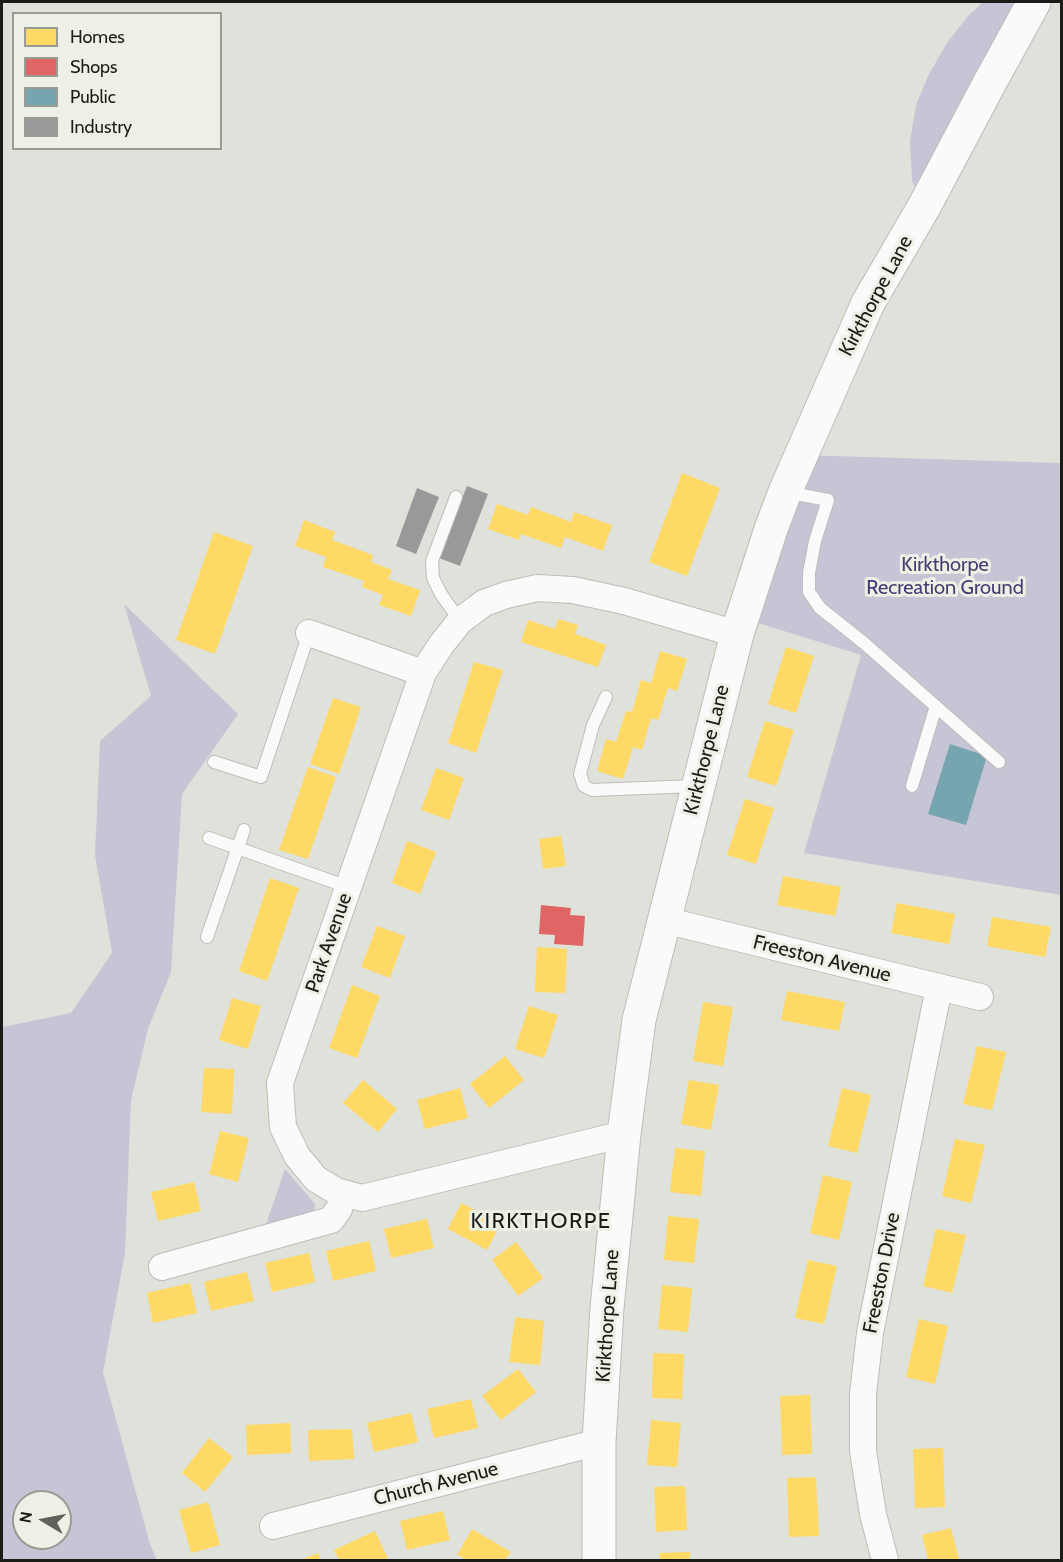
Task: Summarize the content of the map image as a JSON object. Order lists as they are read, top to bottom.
{
  "streets": {
    "street": [
      "Kirkthorpe Lane",
      "Park Avenue",
      "Freeston Avenue",
      "Freeston Drive",
      "Church Avenue"
    ]
  },
  "crossings": [
    ["Kirkthorpe Lane", "Park Avenue"],
    ["Kirkthorpe Lane", "Freeston Avenue"],
    ["Kirkthorpe Lane", "Church Avenue"],
    ["Freeston Avenue", "Freeston Drive"]
  ],
  "districts": ["KIRKTHORPE"],
  "parks": ["Kirkthorpe Recreation Ground"],
  "legend": [
    "Homes",
    "Shops",
    "Public",
    "Industry"
  ],
  "north": "left"
}
